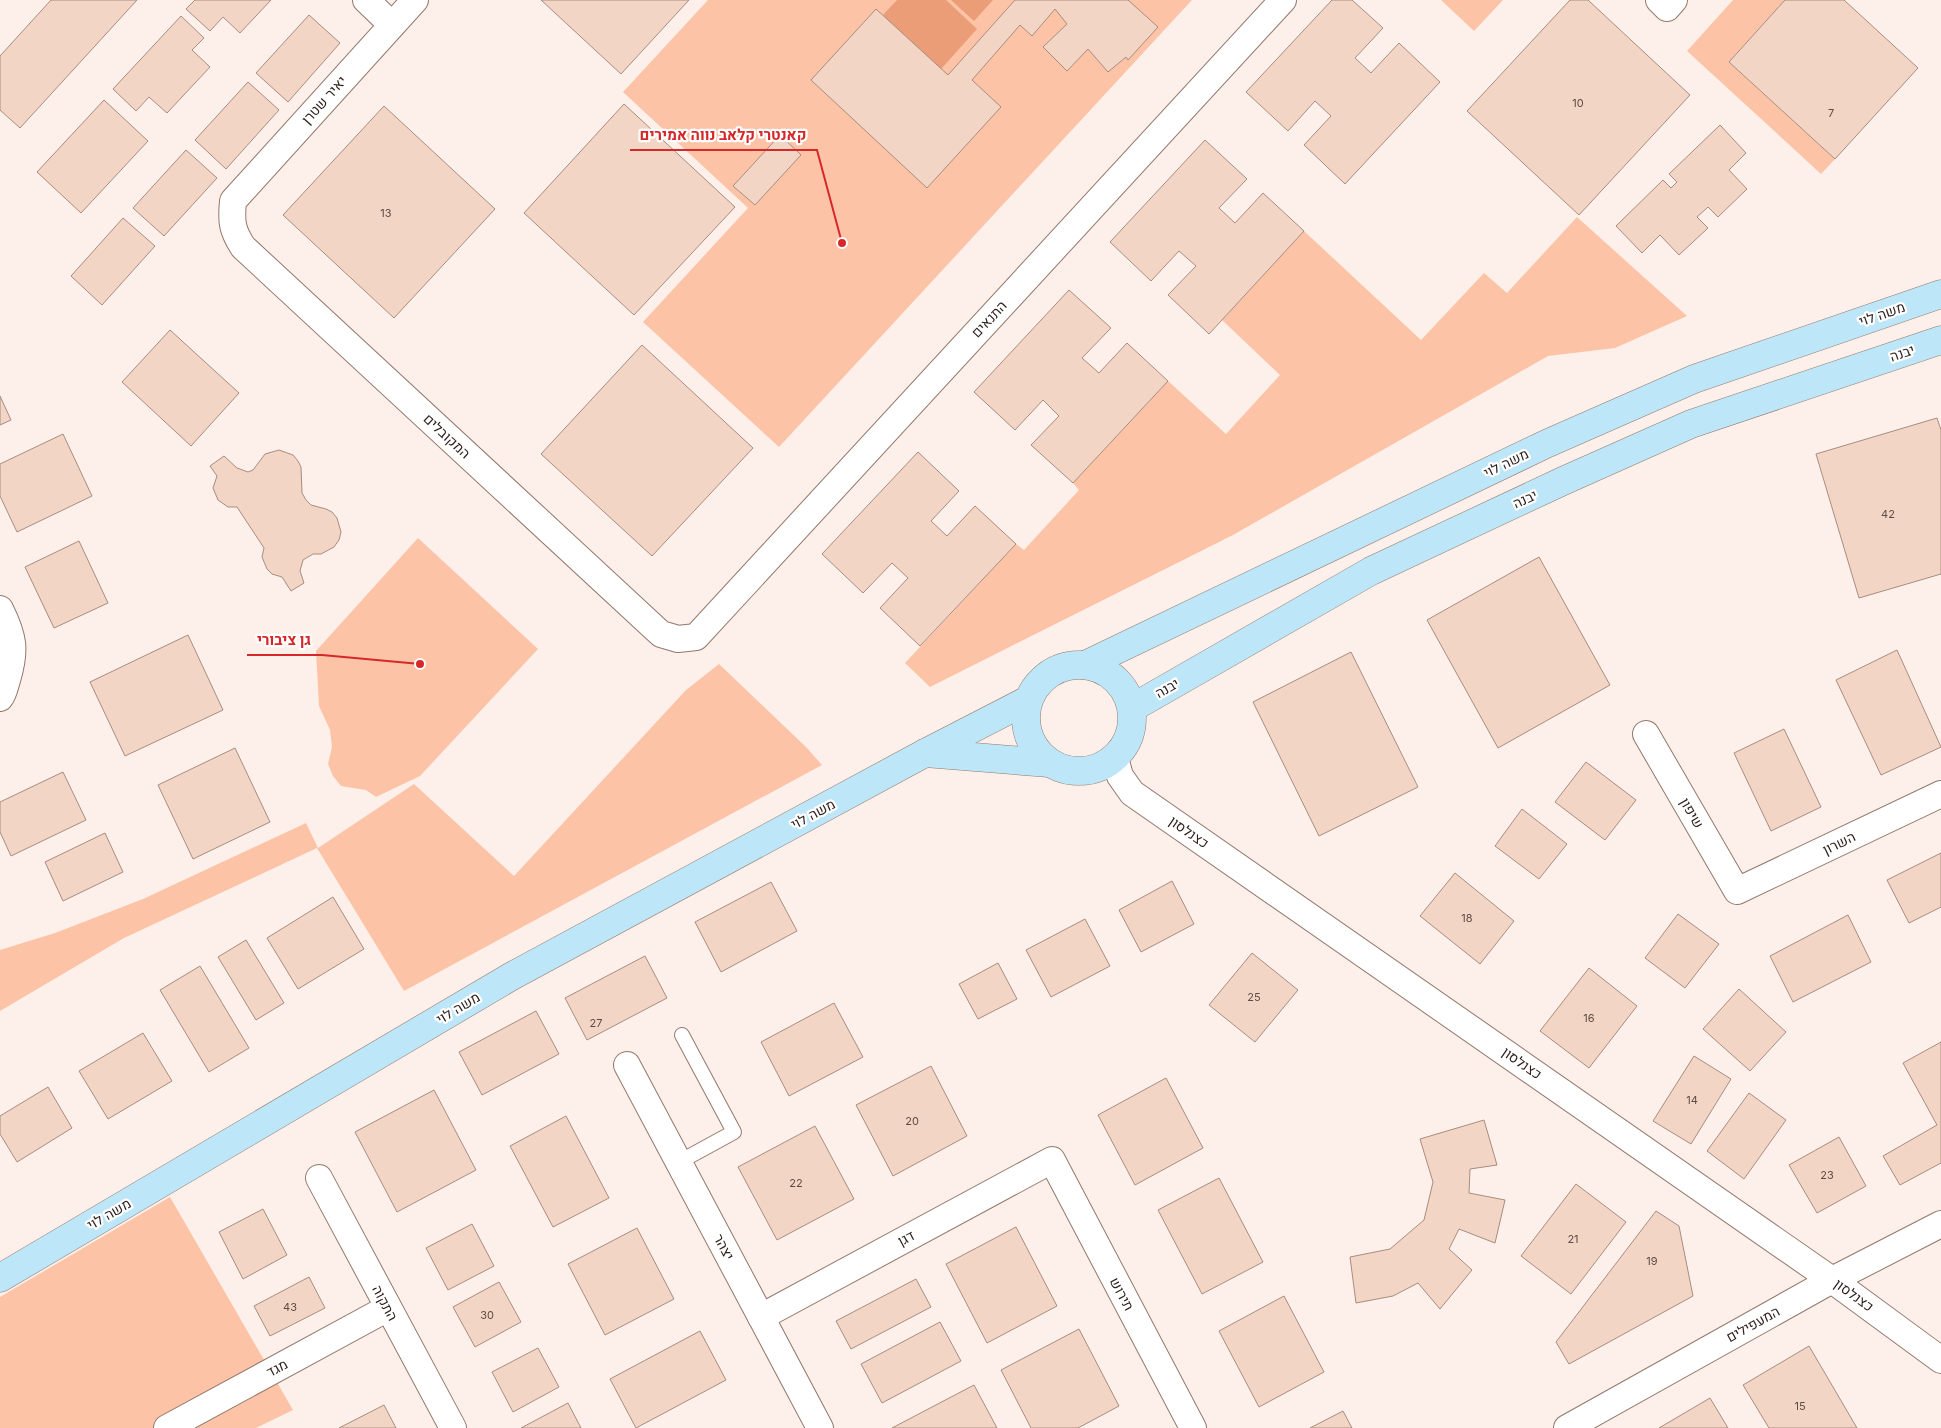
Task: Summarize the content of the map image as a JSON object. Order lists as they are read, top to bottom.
{
  "streets": {
    "street": [
      "יאיר שטרן",
      "משה לוי",
      "התנאים",
      "יבנה",
      "המקובלים",
      "שיפון",
      "כצנלסון",
      "השרון",
      "דגן",
      "יצהר",
      "תירוש",
      "התקוה",
      "המעפילים",
      "מגד"
    ]
  },
  "crossings": [
    ["יאיר שטרן", "המקובלים"],
    ["משה לוי", "יבנה"],
    ["משה לוי", "כצנלסון"],
    ["התנאים", "המקובלים"],
    ["יבנה", "כצנלסון"],
    ["שיפון", "השרון"],
    ["כצנלסון", "המעפילים"],
    ["דגן", "יצהר"],
    ["דגן", "תירוש"],
    ["התקוה", "מגד"]
  ],
  "places": ["קאנטרי קלאב נווה אמירים", "גן ציבורי"],
  "house_numbers": [
    "10",
    "7",
    "13",
    "42",
    "18",
    "25",
    "16",
    "27",
    "14",
    "20",
    "23",
    "22",
    "21",
    "19",
    "43",
    "30",
    "15"
  ]
}
